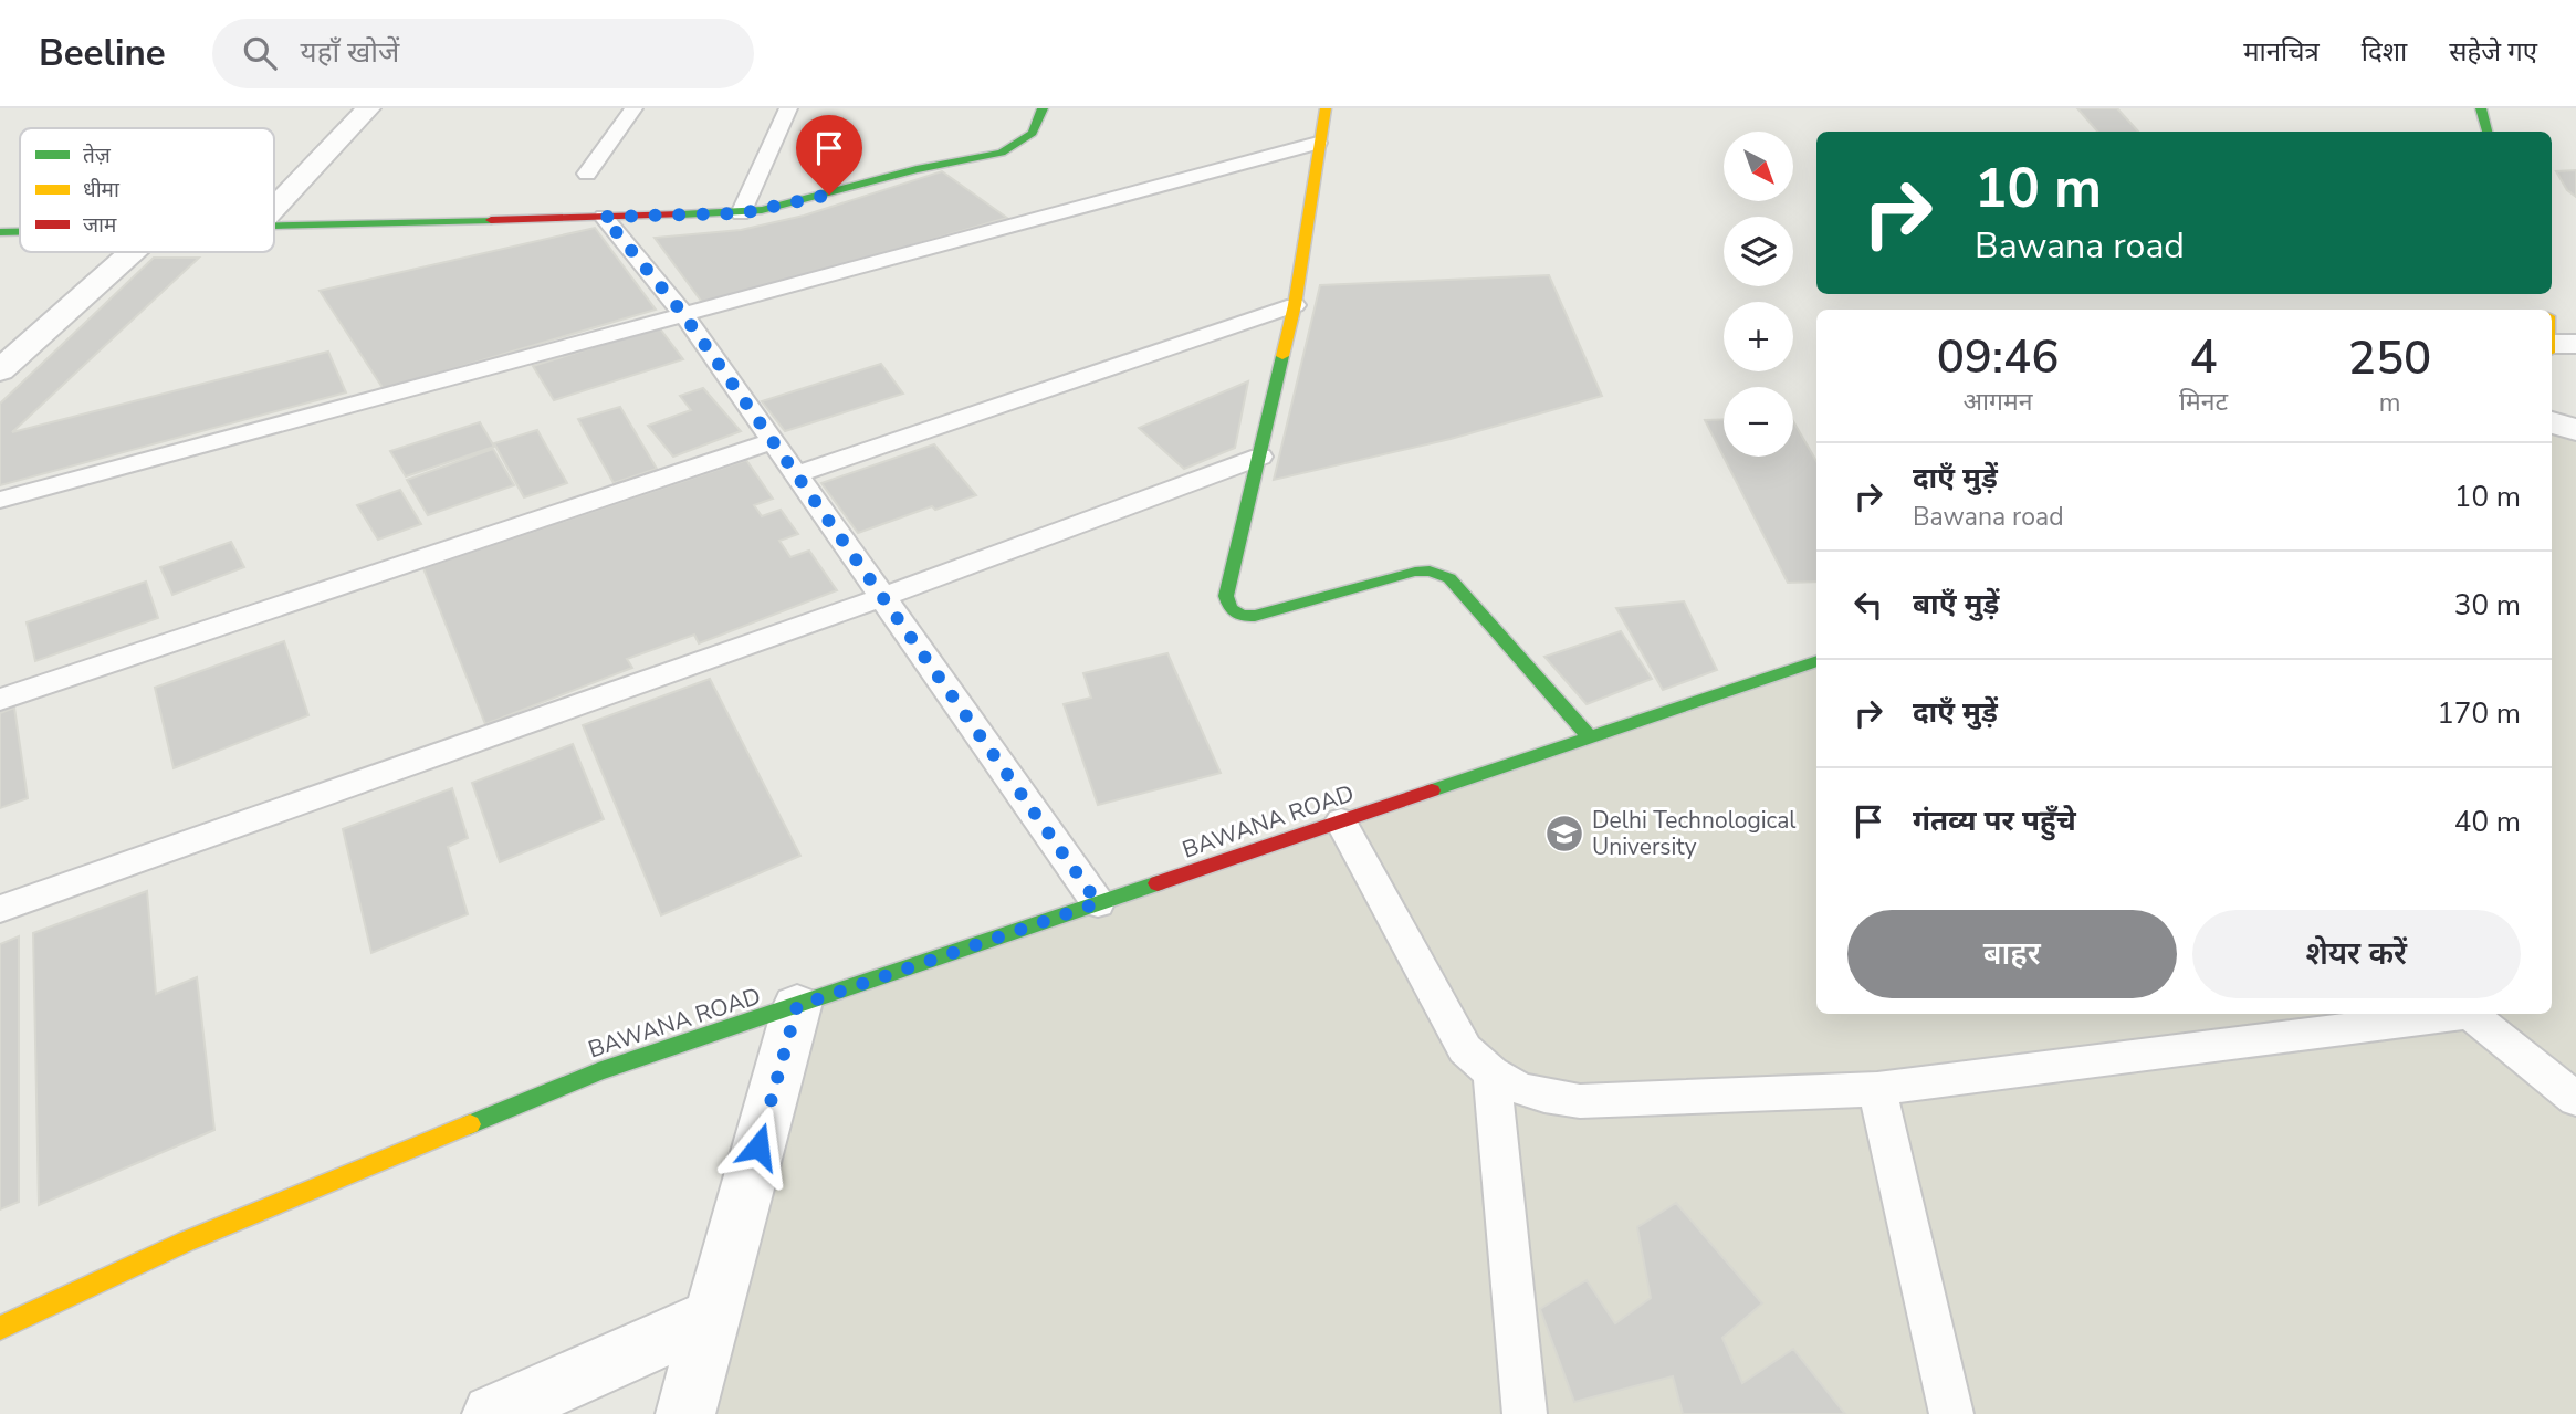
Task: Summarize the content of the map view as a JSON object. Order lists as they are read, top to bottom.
{
  "streets": {
    "street": ["BAWANA ROAD"]
  },
  "places": {
    "school or university": ["Delhi Technological University"]
  },
  "legend": ["तेज़", "धीमा", "जाम"],
  "north": "bottom right",
  "page": {
    "header": "Beeline",
    "search": "यहाँ खोजें",
    "nav": ["मानचित्र", "दिशा", "सहेजे गए"],
    "map_buttons": ["+", "−"],
    "turn": ["10 m", "Bawana road"],
    "eta": [
      "09:46",
      "आगमन",
      "4",
      "मिनट",
      "250",
      "m"
    ],
    "list": [
      {
        "name": "दाएँ मुड़ें",
        "note": "Bawana road",
        "value": "10 m"
      },
      {
        "name": "बाएँ मुड़ें",
        "value": "30 m"
      },
      {
        "name": "दाएँ मुड़ें",
        "value": "170 m"
      },
      {
        "name": "गंतव्य पर पहुँचे",
        "value": "40 m"
      }
    ],
    "buttons": ["बाहर", "शेयर करें"]
  }
}
